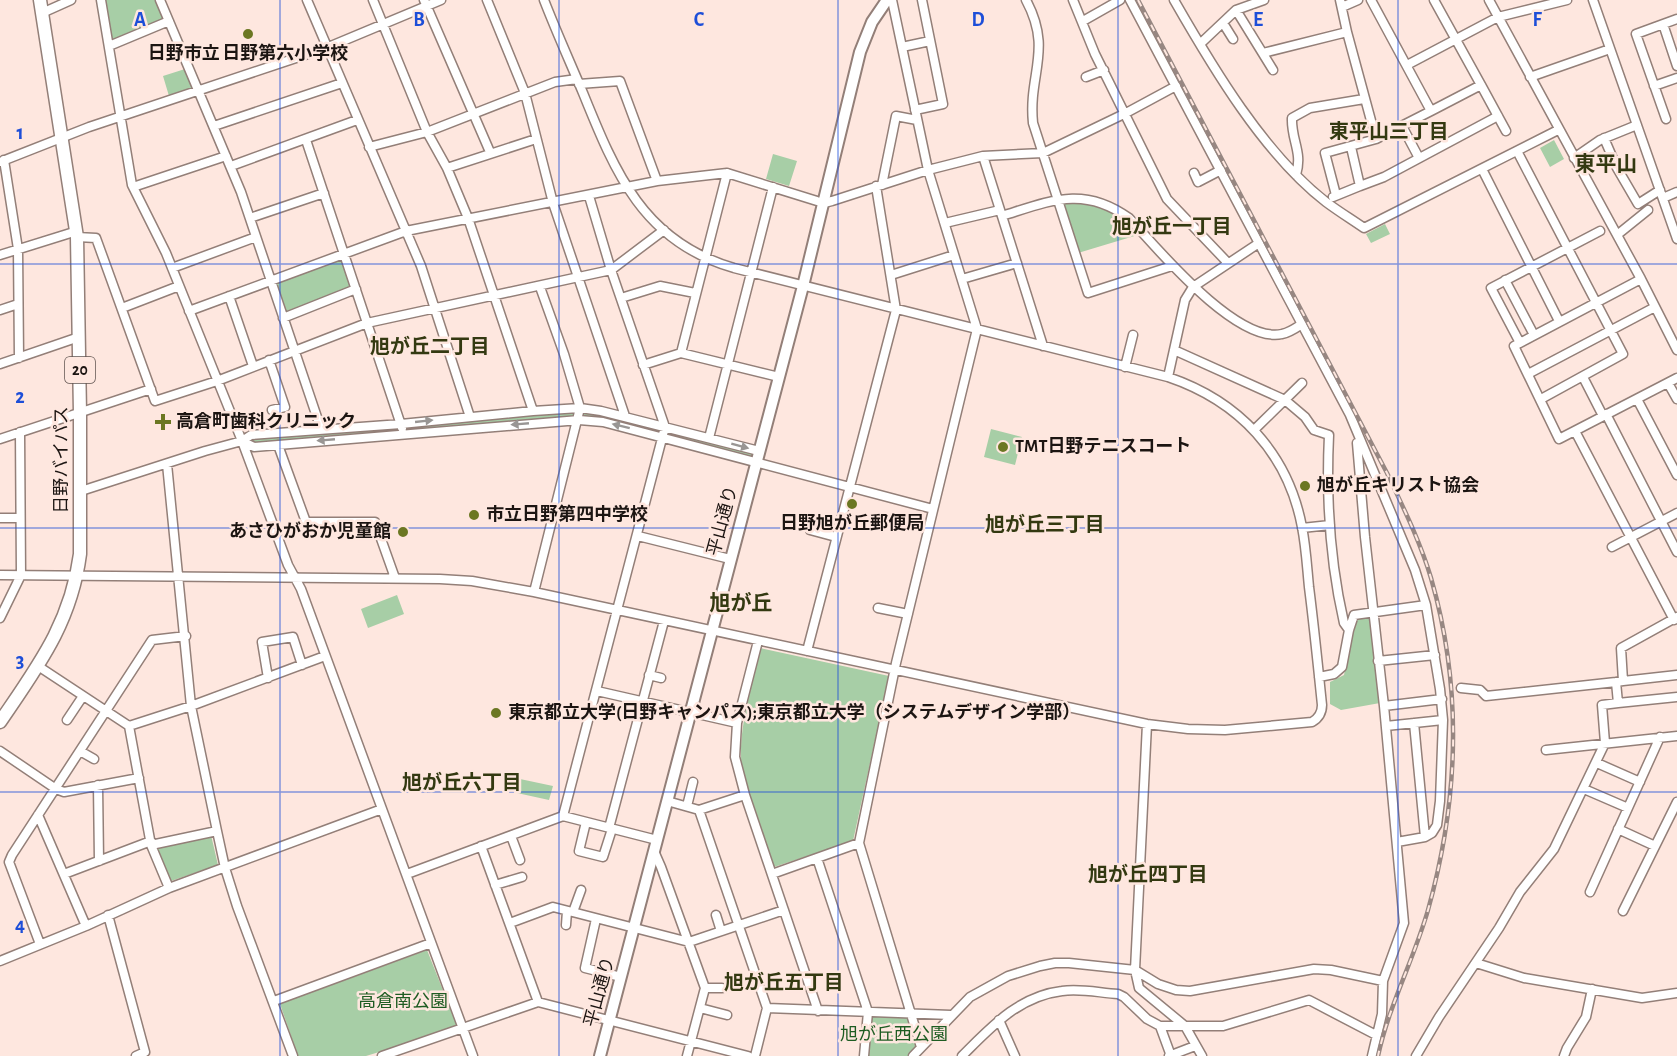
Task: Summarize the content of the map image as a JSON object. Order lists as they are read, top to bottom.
{
  "streets": {
    "highway": ["20", "日野バイパス"],
    "main road": ["平山通り"]
  },
  "districts": [
    "東平山三丁目",
    "東平山",
    "旭が丘一丁目",
    "旭が丘二丁目",
    "旭が丘三丁目",
    "旭が丘",
    "旭が丘六丁目",
    "旭が丘四丁目",
    "旭が丘五丁目"
  ],
  "parks": ["高倉南公園", "旭が丘西公園"],
  "places": {
    "other": [
      "日野市立 日野第六小学校",
      "TMT日野テニスコート",
      "旭が丘キリスト協会",
      "日野旭が丘郵便局",
      "市立日野第四中学校",
      "あさひがおか児童館",
      "東京都立大学(日野キャンパス);東京都立大学（システムデザイン学部）"
    ],
    "health": ["高倉町歯科クリニック"]
  },
  "grid": {
    "columns": [
      "A",
      "B",
      "C",
      "D",
      "E",
      "F"
    ],
    "rows": [
      "1",
      "2",
      "3",
      "4"
    ]
  }
}
